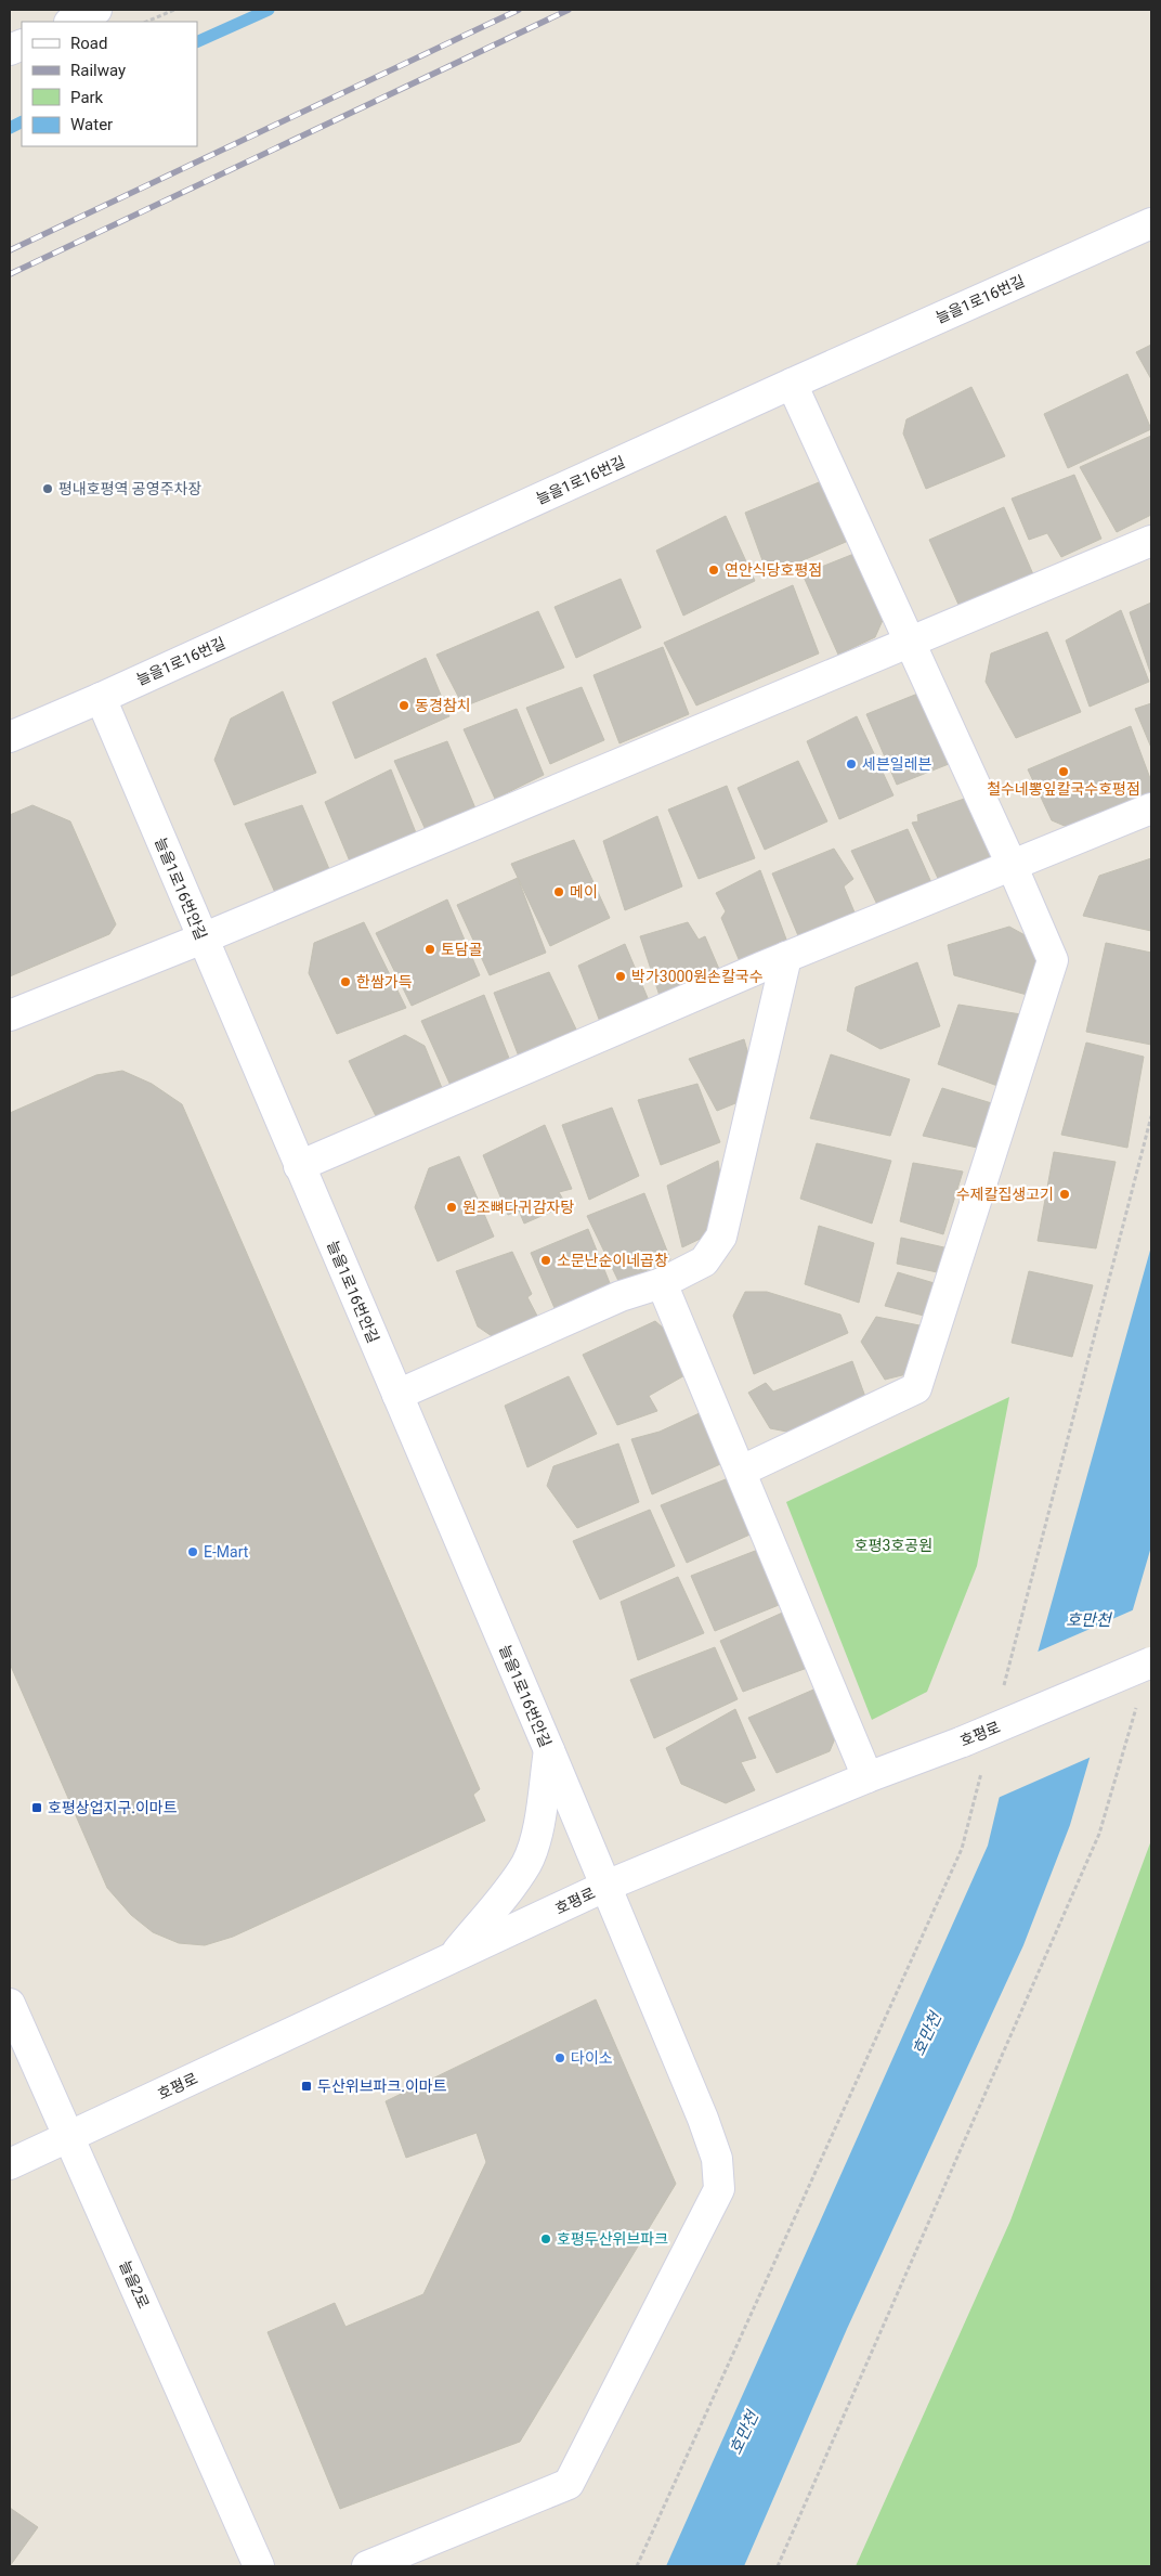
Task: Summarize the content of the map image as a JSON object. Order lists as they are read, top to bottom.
{
  "streets": {
    "street": [
      "늘을1로16번길",
      "늘을1로16번안길",
      "호평로",
      "늘을2로"
    ]
  },
  "crossings": [
    ["늘을1로16번길", "늘을1로16번안길"],
    ["늘을1로16번안길", "호평로"],
    ["호평로", "늘을2로"]
  ],
  "water": ["호만천"],
  "parks": ["호평3호공원"],
  "places": {
    "other": [
      "평내호평역 공영주차장",
      "연안식당호평점",
      "동경참치",
      "세븐일레븐",
      "철수네뽕잎칼국수호평점",
      "메이",
      "토담골",
      "박가3000원손칼국수",
      "한쌈가득",
      "수제칼집생고기",
      "원조뼈다귀감자탕",
      "소문난순이네곱창",
      "E-Mart",
      "다이소",
      "호평두산위브파크"
    ],
    "transit": ["호평상업지구.이마트", "두산위브파크.이마트"]
  },
  "legend": [
    "Road",
    "Railway",
    "Park",
    "Water"
  ]
}
